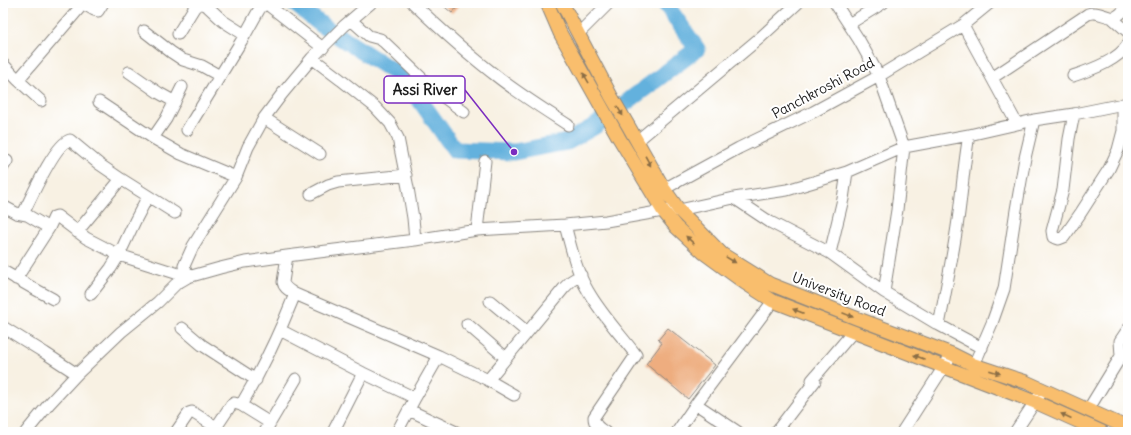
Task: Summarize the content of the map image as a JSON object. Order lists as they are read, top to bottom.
{
  "streets": {
    "main road": ["University Road"],
    "street": ["Panchkroshi Road"]
  },
  "crossings": [
    ["Panchkroshi Road", "University Road"]
  ],
  "places": ["Assi River"]
}
